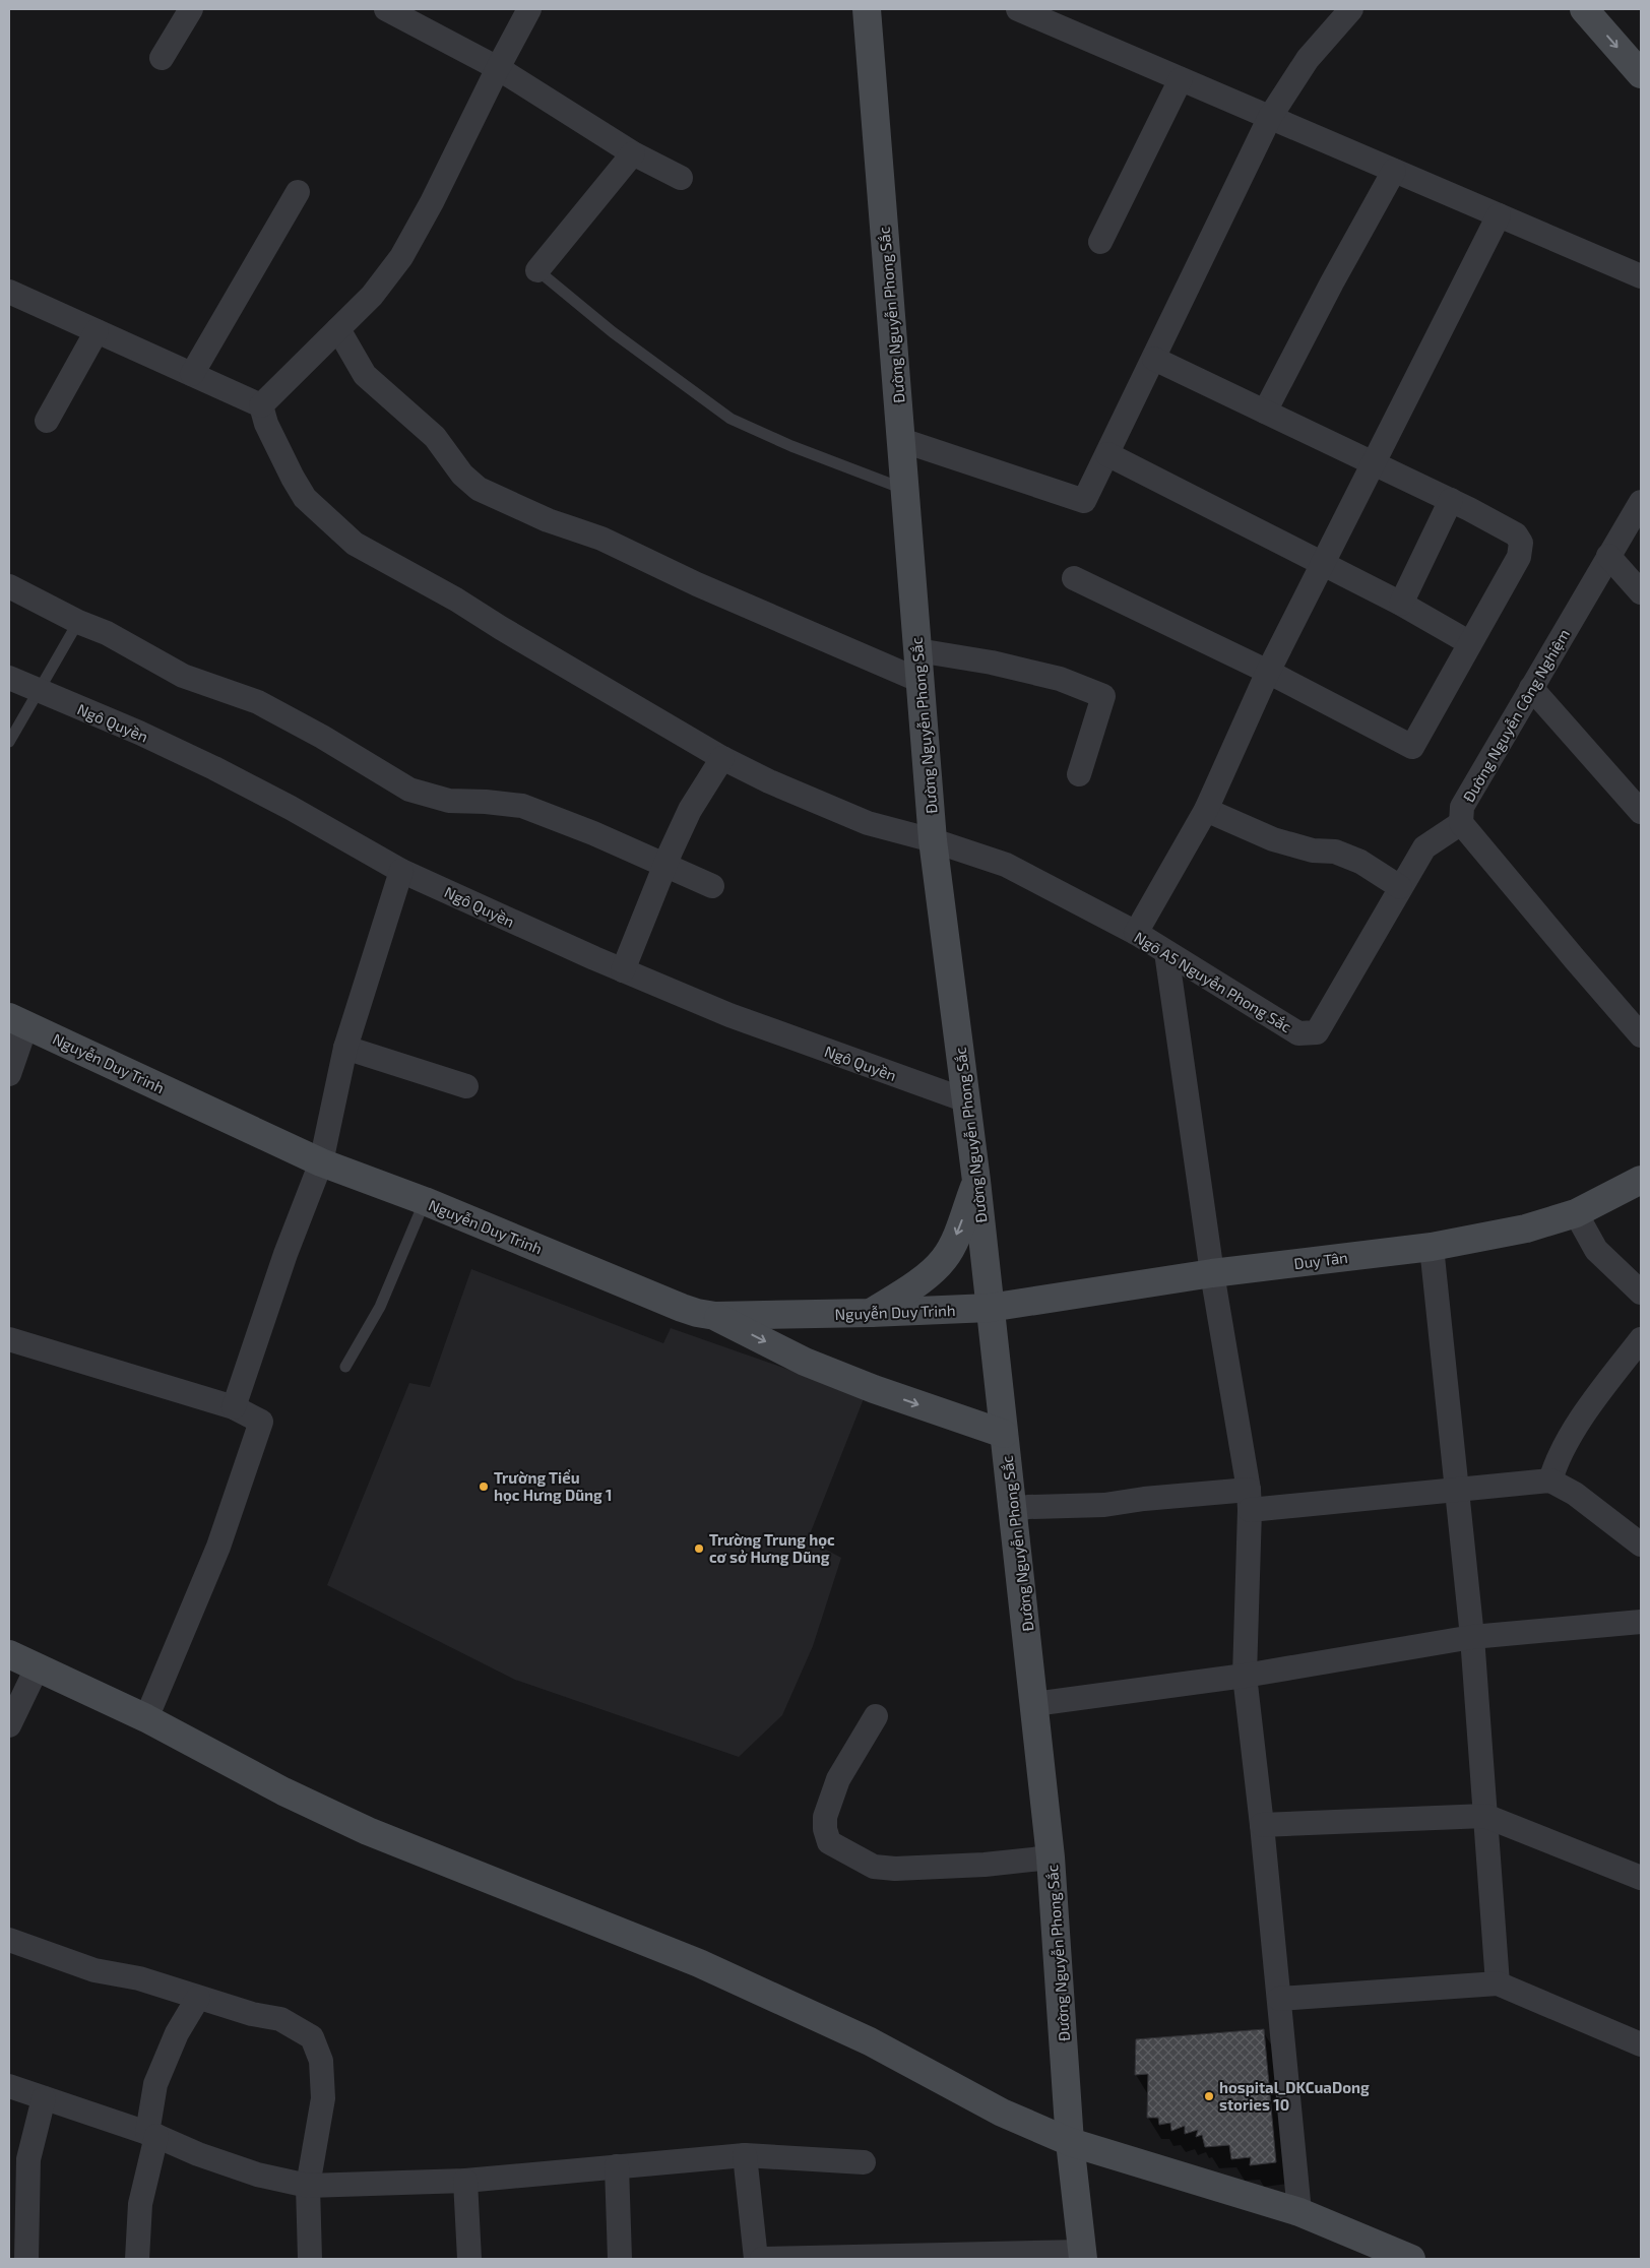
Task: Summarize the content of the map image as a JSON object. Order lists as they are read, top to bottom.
{
  "streets": {
    "street": [
      "Đường Nguyễn Phong Sắc",
      "Đường Nguyễn Công Nghiệm",
      "Ngô Quyền",
      "Ngõ A5 Nguyễn Phong Sắc",
      "Nguyễn Duy Trinh",
      "Duy Tân"
    ]
  },
  "crossings": [
    ["Đường Nguyễn Phong Sắc", "Ngô Quyền"],
    ["Đường Nguyễn Phong Sắc", "Ngõ A5 Nguyễn Phong Sắc"],
    ["Đường Nguyễn Phong Sắc", "Nguyễn Duy Trinh"],
    ["Đường Nguyễn Phong Sắc", "Duy Tân"],
    ["Đường Nguyễn Công Nghiệm", "Ngõ A5 Nguyễn Phong Sắc"],
    ["Nguyễn Duy Trinh", "Duy Tân"]
  ],
  "places": ["Trường Tiểu học Hưng Dũng 1", "Trường Trung học cơ sở Hưng Dũng", "hospital_DKCuaDong stories 10"]
}
